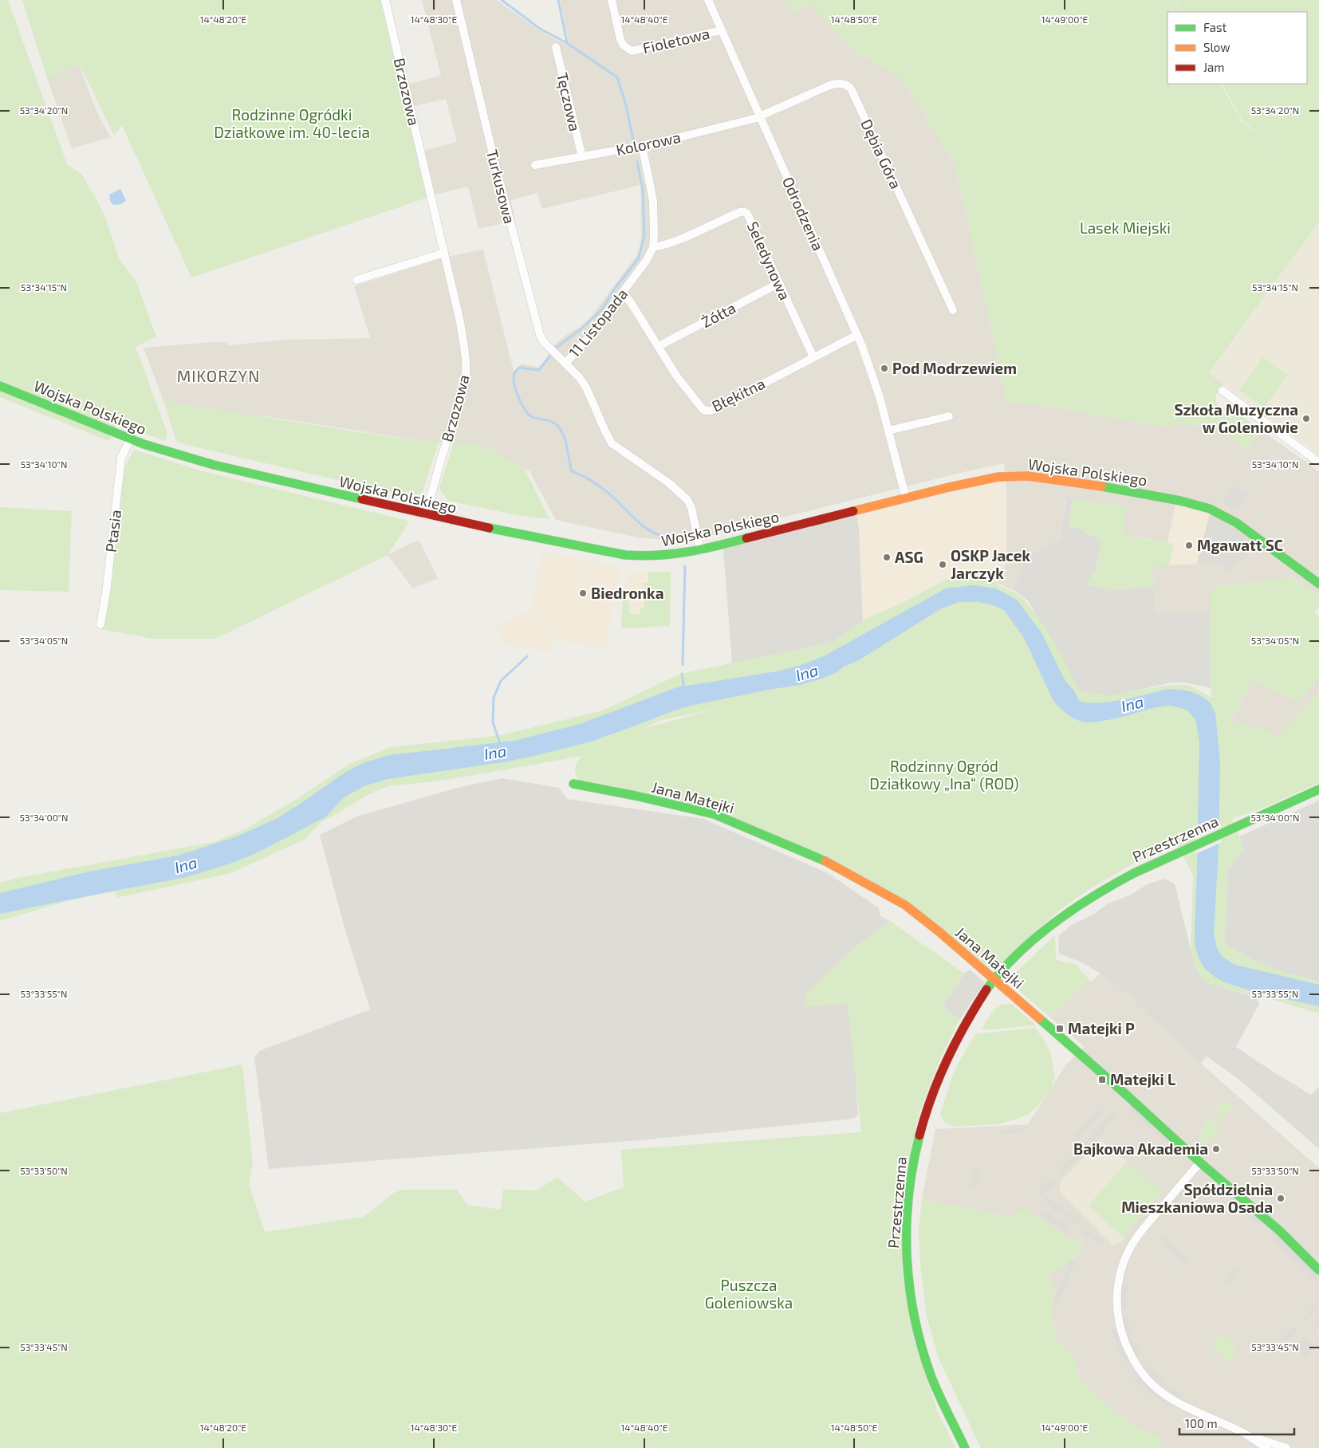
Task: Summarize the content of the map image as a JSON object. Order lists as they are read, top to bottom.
{
  "streets": {
    "street": [
      "Fioletowa",
      "Brzozowa",
      "Tęczowa",
      "Kolorowa",
      "Dębia Góra",
      "Turkusowa",
      "Odrodzenia",
      "Seledynowa",
      "Żółta",
      "11 Listopada",
      "Błękitna",
      "Wojska Polskiego",
      "Ptasia",
      "Jana Matejki",
      "Przestrzenna"
    ]
  },
  "crossings": [
    ["Fioletowa", "Odrodzenia"],
    ["Brzozowa", "Wojska Polskiego"],
    ["Tęczowa", "Kolorowa"],
    ["Kolorowa", "Dębia Góra"],
    ["Kolorowa", "Odrodzenia"],
    ["Kolorowa", "11 Listopada"],
    ["Dębia Góra", "Odrodzenia"],
    ["Turkusowa", "11 Listopada"],
    ["Odrodzenia", "Błękitna"],
    ["Odrodzenia", "Wojska Polskiego"],
    ["Seledynowa", "Żółta"],
    ["Seledynowa", "11 Listopada"],
    ["Seledynowa", "Błękitna"],
    ["Żółta", "Błękitna"],
    ["11 Listopada", "Błękitna"],
    ["11 Listopada", "Wojska Polskiego"],
    ["Wojska Polskiego", "Ptasia"],
    ["Jana Matejki", "Przestrzenna"]
  ],
  "districts": ["MIKORZYN"],
  "water": ["Ina"],
  "parks": [
    "Rodzinne Ogródki Działkowe im. 40-lecia",
    "Lasek Miejski",
    "Rodzinny Ogród Działkowy „Ina“ (ROD)",
    "Puszcza Goleniowska"
  ],
  "places": {
    "other": [
      "Pod Modrzewiem",
      "Szkoła Muzyczna w Goleniowie",
      "Mgawatt SC",
      "ASG",
      "OSKP Jacek Jarczyk",
      "Biedronka",
      "Bajkowa Akademia",
      "Spółdzielnia Mieszkaniowa Osada"
    ],
    "transit": ["Matejki P", "Matejki L"]
  },
  "legend": ["Fast", "Slow", "Jam"],
  "scale_bar": "100 m",
  "coordinates": [
    "14°48'20\"E",
    "14°48'30\"E",
    "14°48'40\"E",
    "14°48'50\"E",
    "14°49'00\"E",
    "53°34'20\"N",
    "53°34'15\"N",
    "53°34'10\"N",
    "53°34'05\"N",
    "53°34'00\"N",
    "53°33'55\"N",
    "53°33'50\"N",
    "53°33'45\"N"
  ]
}
